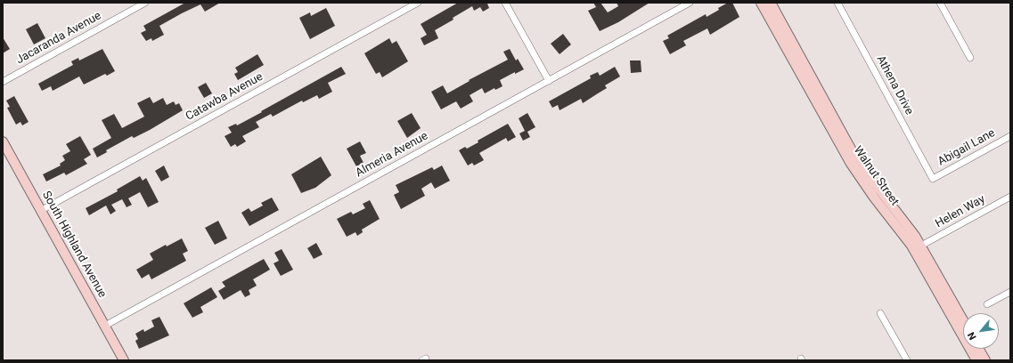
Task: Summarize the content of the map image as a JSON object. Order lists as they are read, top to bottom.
{
  "streets": {
    "street": [
      "Jacaranda Avenue",
      "Athena Drive",
      "Catawba Avenue",
      "Abigail Lane",
      "Almeria Avenue",
      "Walnut Street",
      "Helen Way",
      "South Highland Avenue"
    ]
  },
  "crossings": [
    ["Athena Drive", "Abigail Lane"],
    ["Catawba Avenue", "South Highland Avenue"],
    ["Almeria Avenue", "South Highland Avenue"],
    ["Walnut Street", "Helen Way"]
  ],
  "north": "bottom left"
}
